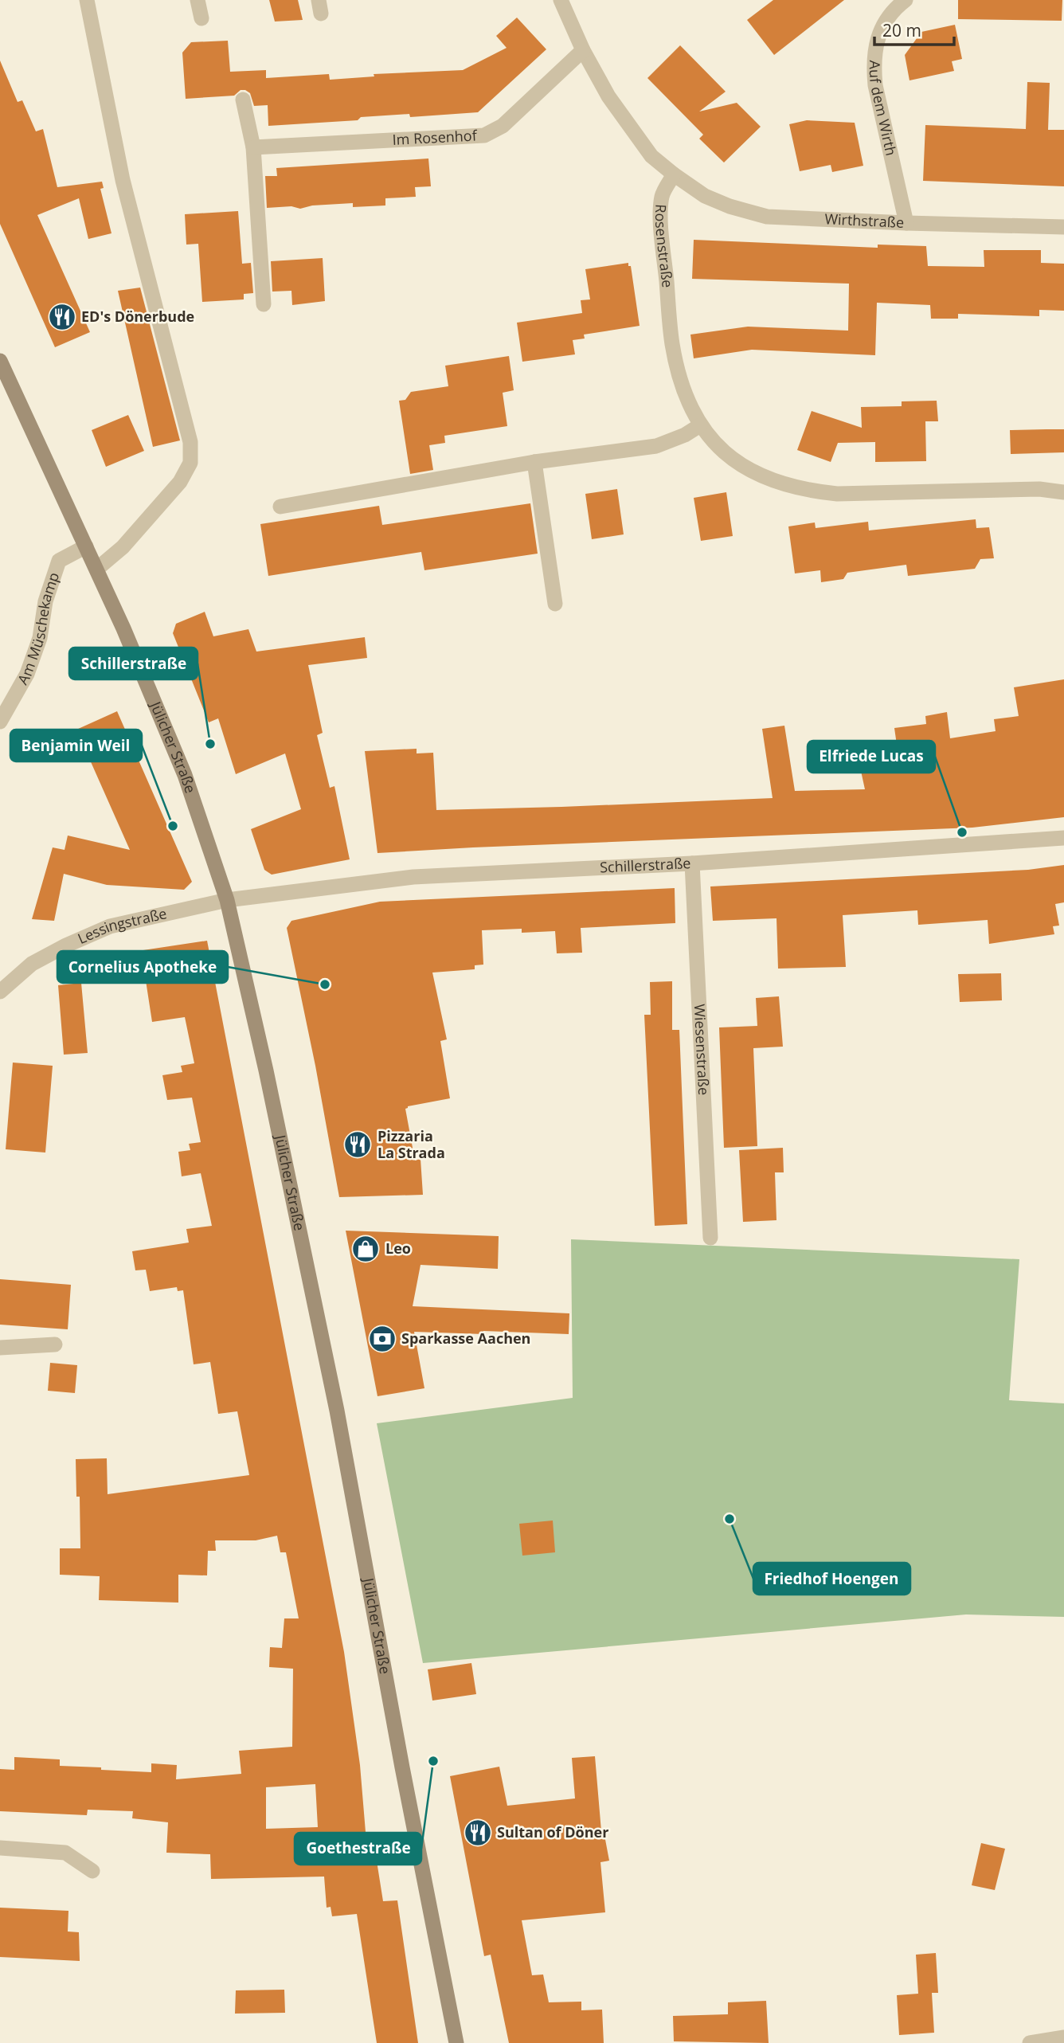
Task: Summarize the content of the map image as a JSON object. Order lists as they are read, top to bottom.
{
  "streets": {
    "main road": ["Jülicher Straße"],
    "street": [
      "Auf dem Wirth",
      "Im Rosenhof",
      "Wirthstraße",
      "Rosenstraße",
      "Am Müschekamp",
      "Schillerstraße",
      "Lessingstraße",
      "Wiesenstraße"
    ]
  },
  "crossings": [
    ["Auf dem Wirth", "Wirthstraße"],
    ["Wirthstraße", "Rosenstraße"],
    ["Am Müschekamp", "Jülicher Straße"],
    ["Jülicher Straße", "Schillerstraße"],
    ["Jülicher Straße", "Lessingstraße"],
    ["Schillerstraße", "Lessingstraße"],
    ["Schillerstraße", "Wiesenstraße"]
  ],
  "places": {
    "restaurant": ["ED's Dönerbude", "Pizzaria La Strada", "Sultan of Döner"],
    "other": [
      "Schillerstraße",
      "Benjamin Weil",
      "Elfriede Lucas",
      "Cornelius Apotheke",
      "Friedhof Hoengen",
      "Goethestraße"
    ],
    "shop": ["Leo"],
    "bank": ["Sparkasse Aachen"]
  },
  "scale_bar": "20 m"
}
